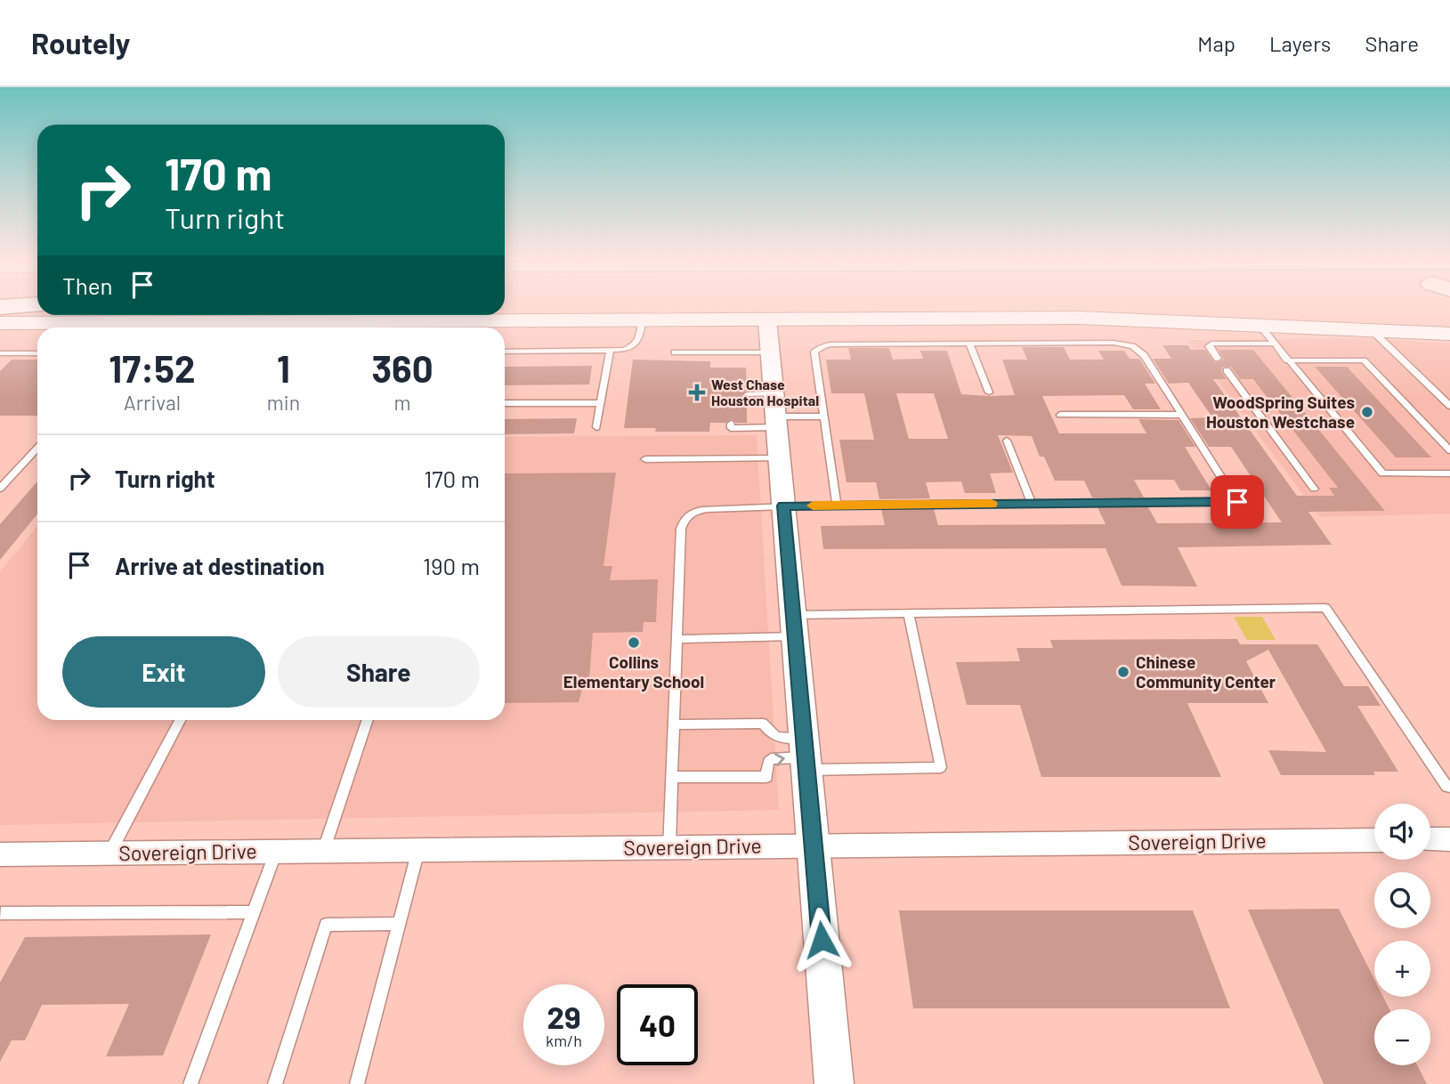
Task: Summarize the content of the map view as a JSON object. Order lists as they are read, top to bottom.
{
  "streets": {
    "street": ["Sovereign Drive"]
  },
  "places": {
    "health": ["West Chase Houston Hospital"],
    "other": ["WoodSpring Suites Houston Westchase", "Collins Elementary School", "Chinese Community Center"]
  },
  "page": {
    "header": "Routely",
    "nav": ["Map", "Layers", "Share"],
    "turn": ["170 m", "Turn right"],
    "then": "Then",
    "eta": [
      "17:52",
      "Arrival",
      "1",
      "min",
      "360",
      "m"
    ],
    "list": [
      {
        "name": "Turn right",
        "value": "170 m"
      },
      {
        "name": "Arrive at destination",
        "value": "190 m"
      }
    ],
    "buttons": ["Exit", "Share"],
    "map_buttons": ["+", "−"],
    "speed": "29 km/h",
    "limit": "40"
  }
}
